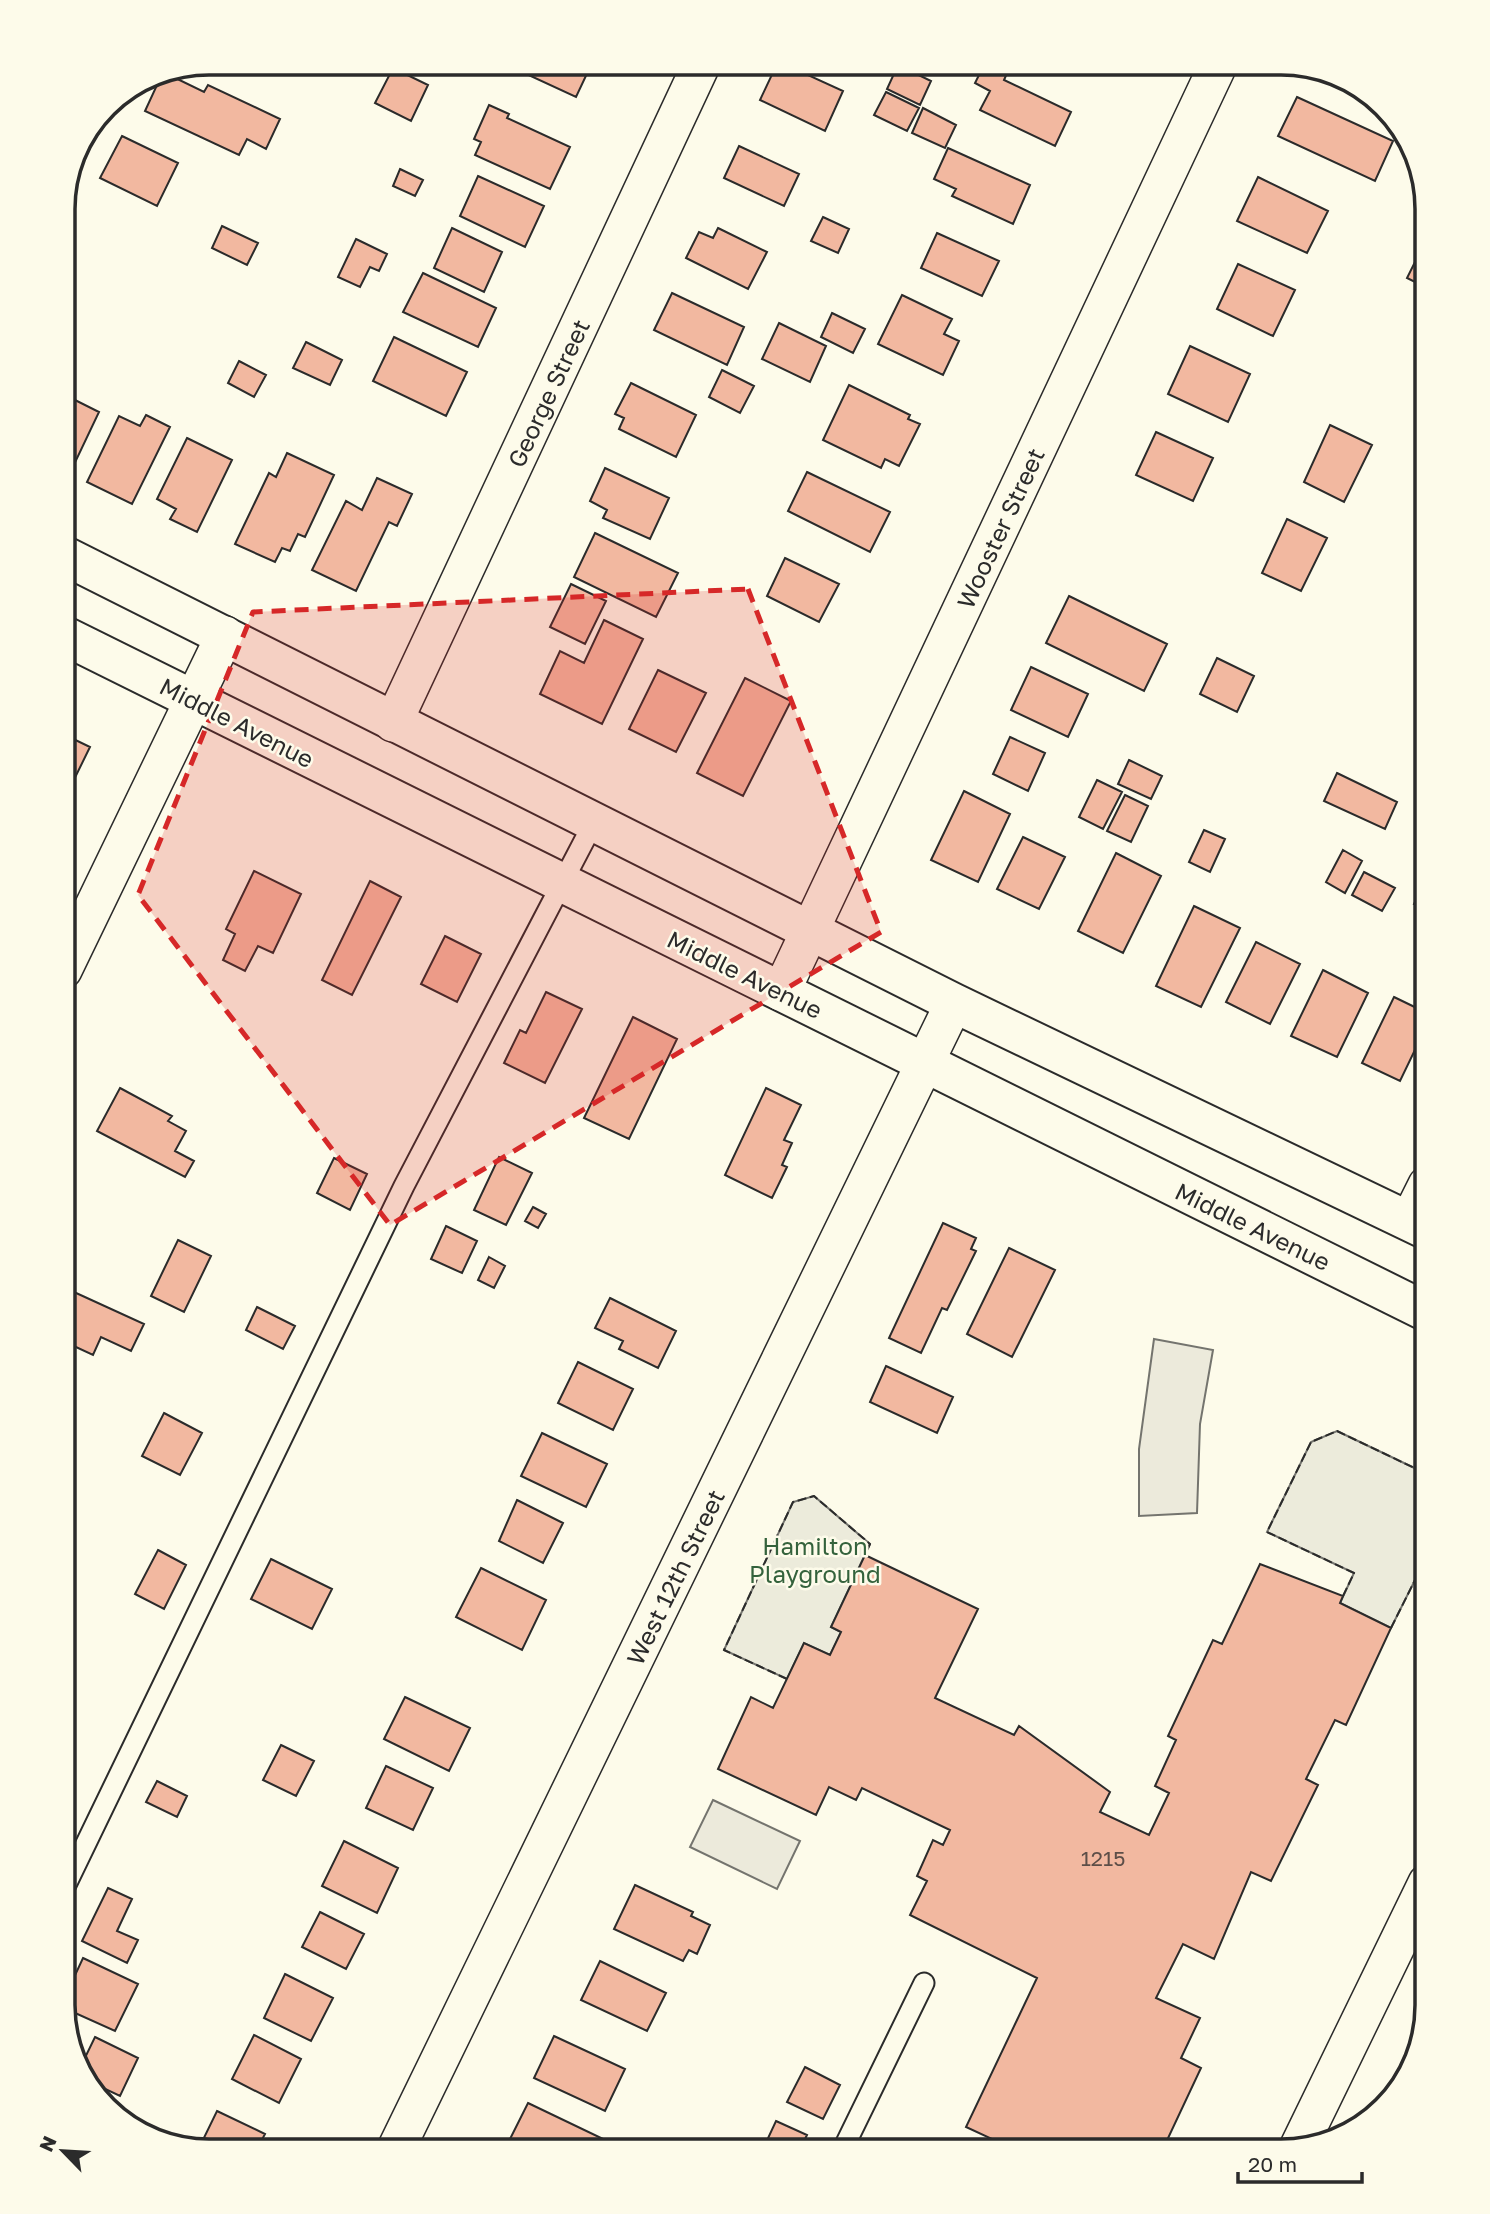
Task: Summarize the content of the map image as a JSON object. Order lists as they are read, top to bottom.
{
  "streets": {
    "main road": ["Middle Avenue"],
    "street": ["George Street", "Wooster Street", "West 12th Street"]
  },
  "crossings": [
    ["Wooster Street", "Middle Avenue"],
    ["Middle Avenue", "West 12th Street"]
  ],
  "parks": ["Hamilton Playground"],
  "house_numbers": ["1215"],
  "scale_bar": "20 m",
  "north": "top left"
}
